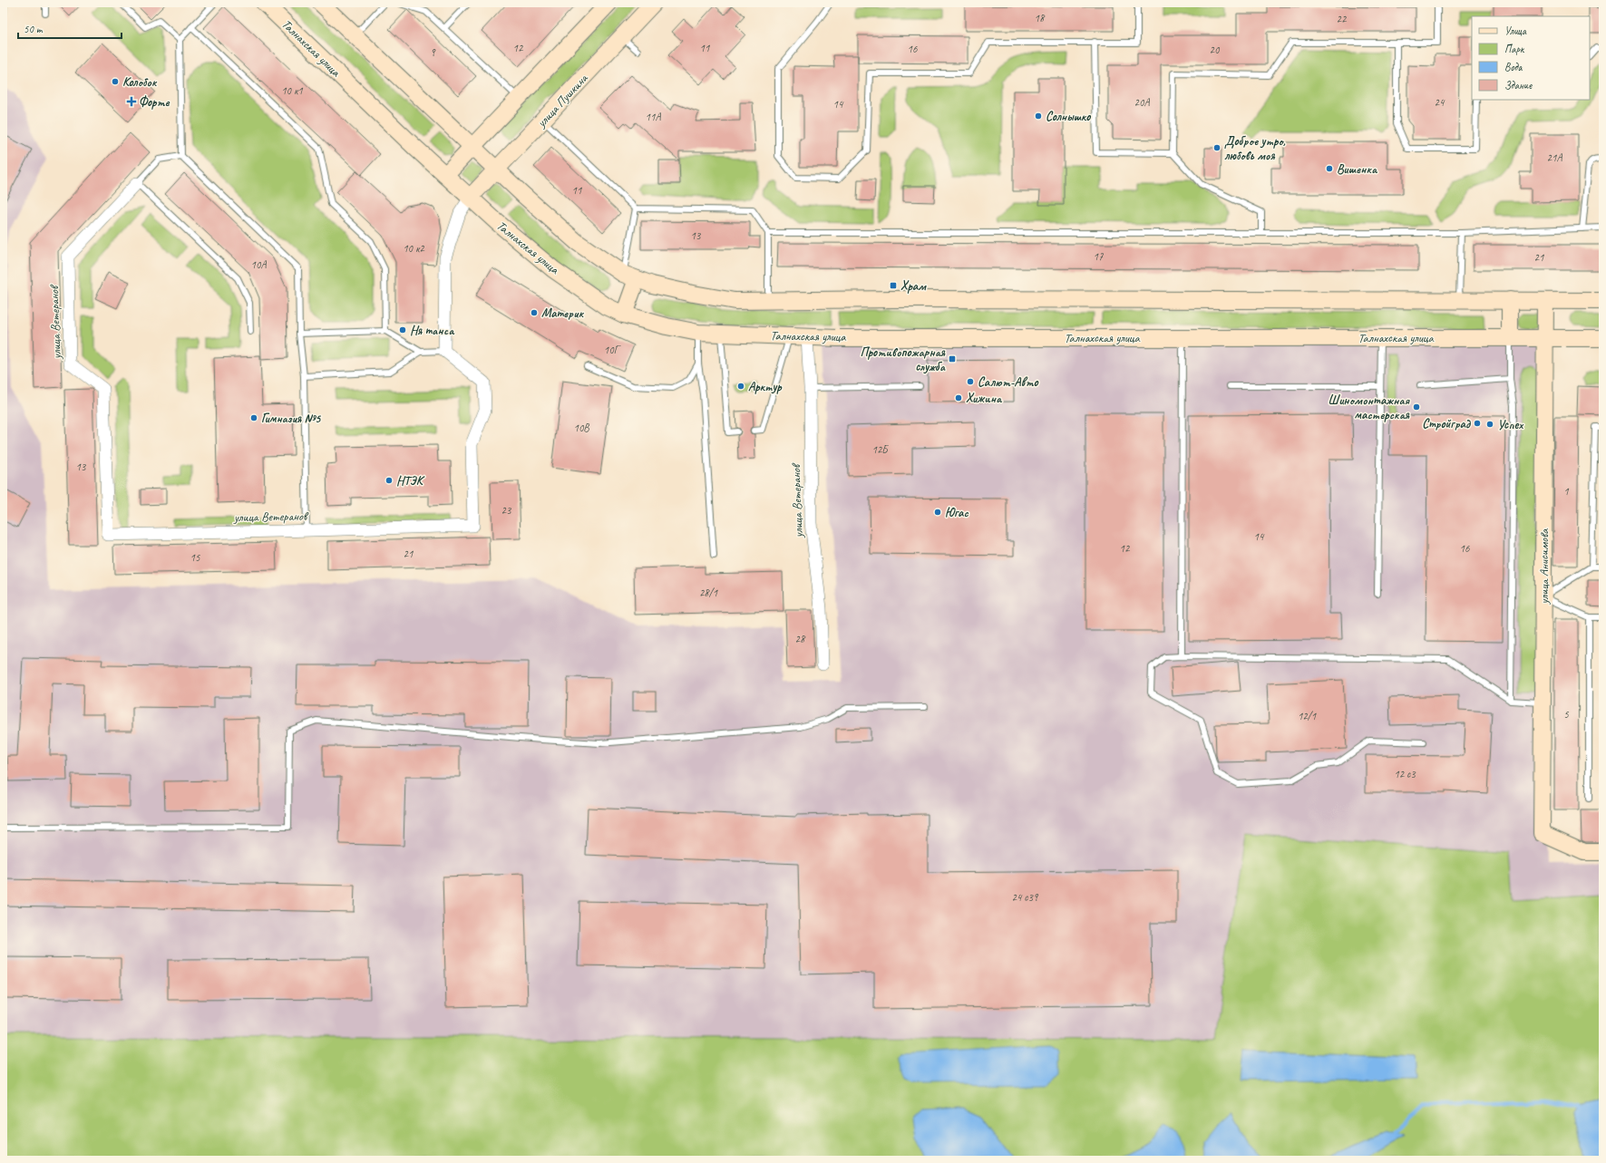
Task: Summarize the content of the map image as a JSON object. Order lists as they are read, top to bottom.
{
  "streets": {
    "street": [
      "Талнахская улица",
      "улица Пушкина",
      "улица Ветеранов",
      "улица Анисимова"
    ]
  },
  "crossings": [
    ["Талнахская улица", "улица Пушкина"],
    ["Талнахская улица", "улица Ветеранов"],
    ["Талнахская улица", "улица Анисимова"]
  ],
  "places": {
    "other": [
      "Колобок",
      "Солнышко",
      "Доброе утро, любовь моя",
      "Вишенка",
      "Материк",
      "Ня танса",
      "Салют-Авто",
      "Арктур",
      "Хижина",
      "Шиномонтажная мастерская",
      "Гимназия №5",
      "Стройград",
      "Успех",
      "НТЭК",
      "Югас"
    ],
    "health": ["Форте"],
    "transit": ["Храм", "Противопожарная служба"]
  },
  "house_numbers": [
    "18",
    "22",
    "12",
    "11",
    "16",
    "20",
    "9",
    "10 к1",
    "20А",
    "24",
    "14",
    "11А",
    "21А",
    "11",
    "13",
    "10 к2",
    "17",
    "21",
    "10А",
    "10Г",
    "10В",
    "12Б",
    "13",
    "1",
    "23",
    "14",
    "12",
    "16",
    "21",
    "15",
    "28/1",
    "28",
    "5",
    "12/1",
    "12 с3",
    "24 с39"
  ],
  "legend": [
    "Улица",
    "Парк",
    "Вода",
    "Здание"
  ],
  "scale_bar": "50 m"
}
